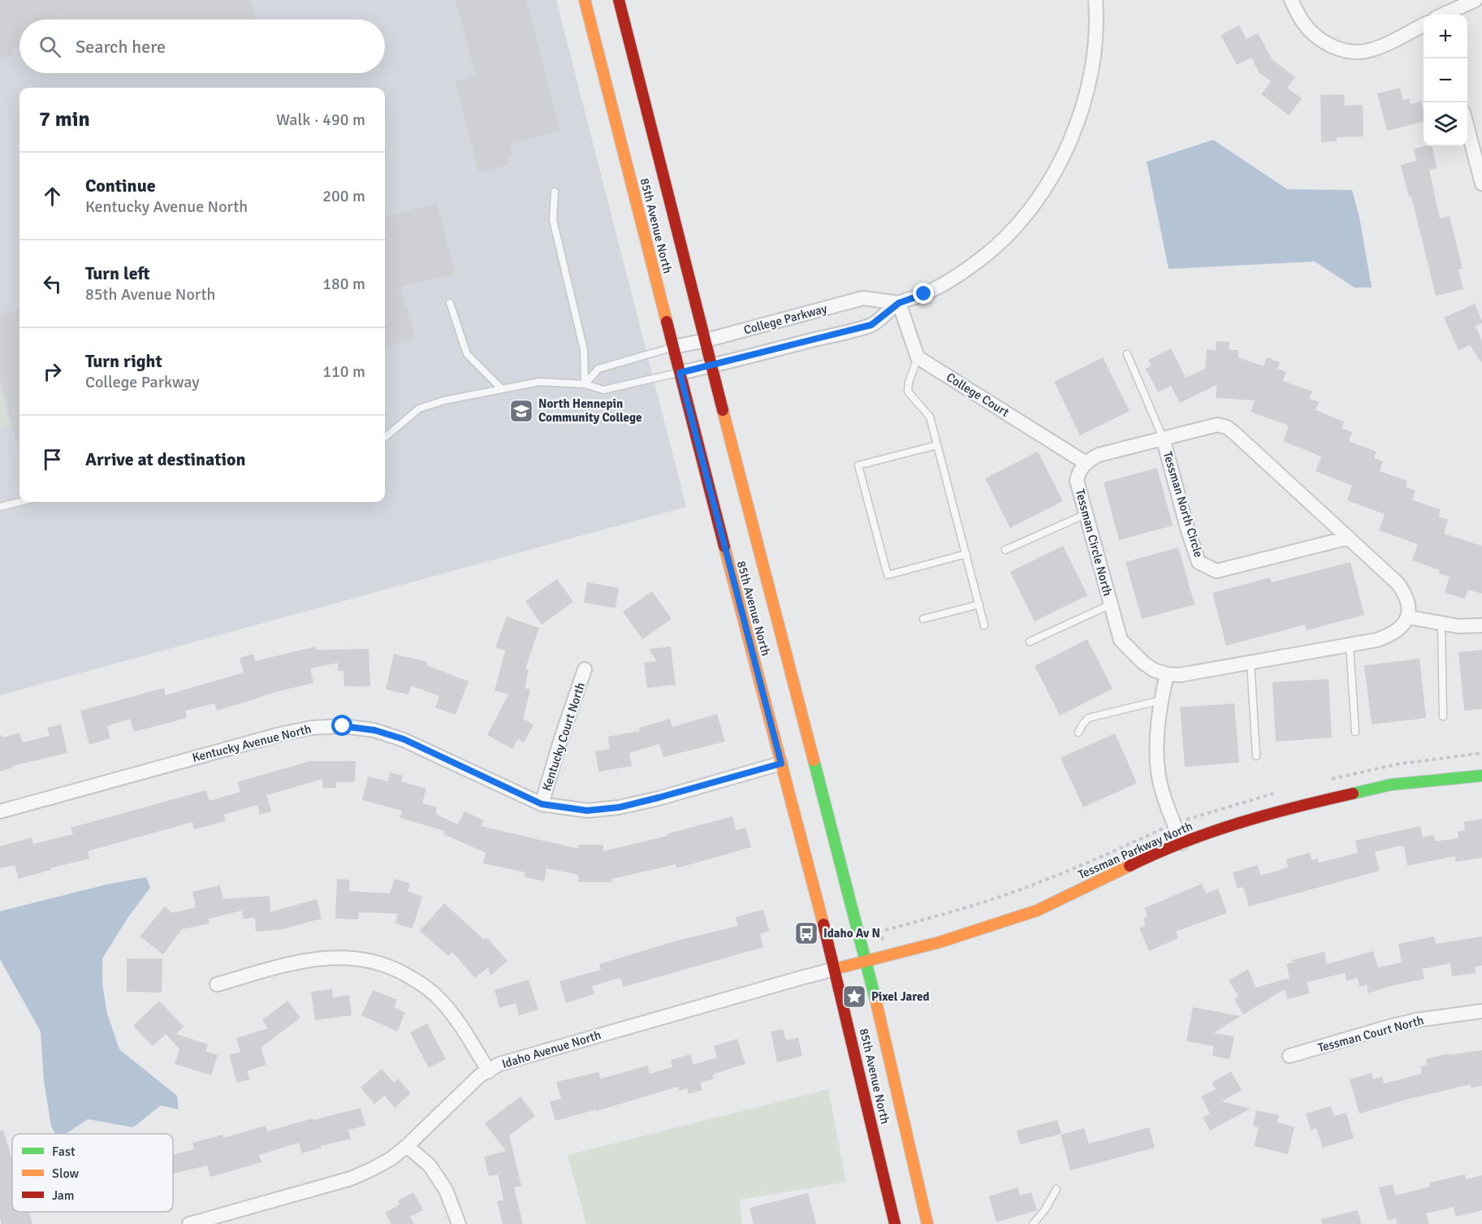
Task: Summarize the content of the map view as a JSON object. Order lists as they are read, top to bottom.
{
  "streets": {
    "main road": ["85th Avenue North", "Tessman Parkway North"],
    "street": [
      "College Parkway",
      "College Court",
      "Tessman North Circle",
      "Tessman Circle North",
      "Kentucky Court North",
      "Kentucky Avenue North",
      "Tessman Court North",
      "Idaho Avenue North"
    ]
  },
  "crossings": [
    ["85th Avenue North", "College Parkway"],
    ["85th Avenue North", "Kentucky Avenue North"],
    ["85th Avenue North", "Tessman Parkway North"],
    ["85th Avenue North", "Idaho Avenue North"],
    ["College Court", "Tessman Circle North"],
    ["Kentucky Court North", "Kentucky Avenue North"],
    ["Tessman Parkway North", "Idaho Avenue North"]
  ],
  "places": {
    "school or university": ["North Hennepin Community College"],
    "bus stop": ["Idaho Av N"],
    "place": ["Pixel Jared"]
  },
  "legend": ["Fast", "Slow", "Jam"],
  "page": {
    "map_buttons": ["+", "−"],
    "search": "Search here",
    "heading": ["7 min", "Walk · 490 m"],
    "list": [
      ["Continue", "Kentucky Avenue North", "200 m"],
      ["Turn left", "85th Avenue North", "180 m"],
      ["Turn right", "College Parkway", "110 m"],
      "Arrive at destination"
    ]
  }
}
